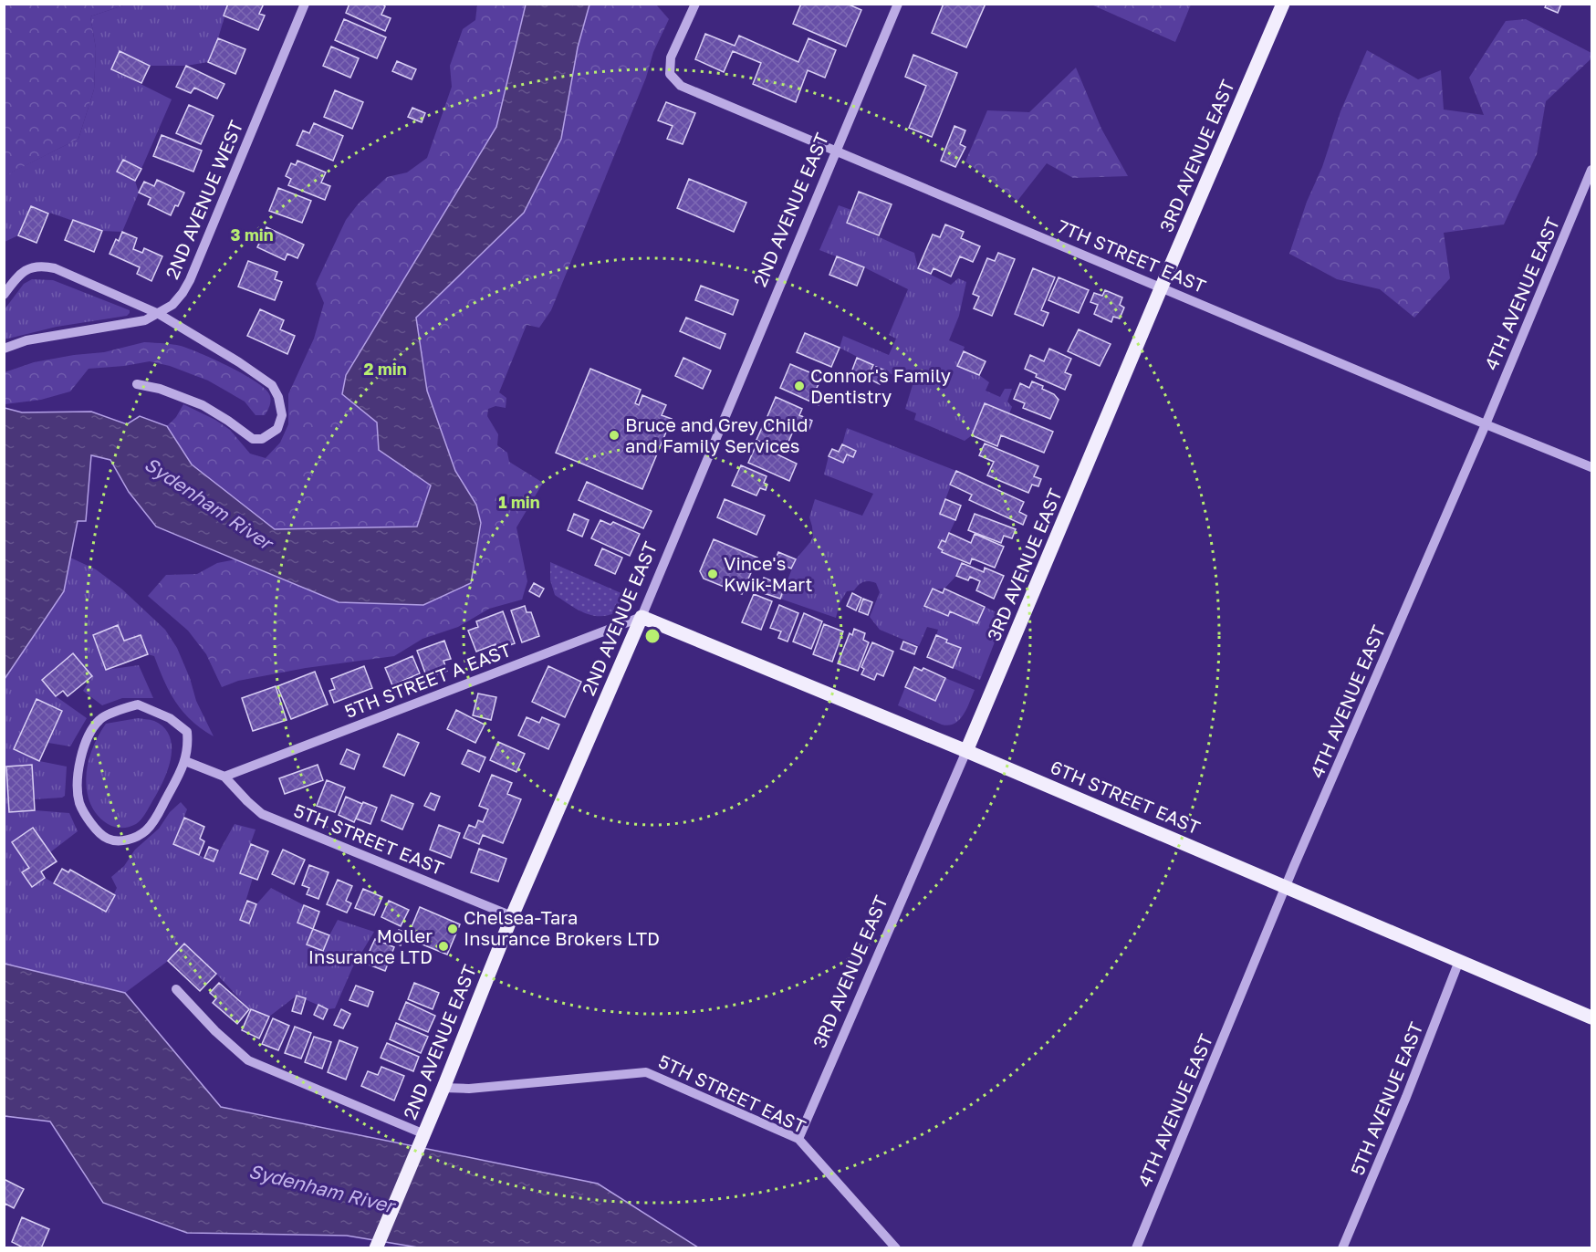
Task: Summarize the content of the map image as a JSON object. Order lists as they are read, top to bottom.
{
  "streets": {
    "main road": ["3RD AVENUE EAST", "2ND AVENUE EAST", "6TH STREET EAST"],
    "street": [
      "2ND AVENUE WEST",
      "7TH STREET EAST",
      "4TH AVENUE EAST",
      "5TH STREET A EAST",
      "5TH STREET EAST",
      "5TH AVENUE EAST"
    ]
  },
  "crossings": [
    ["3RD AVENUE EAST", "7TH STREET EAST"],
    ["3RD AVENUE EAST", "6TH STREET EAST"],
    ["3RD AVENUE EAST", "5TH STREET EAST"],
    ["2ND AVENUE EAST", "7TH STREET EAST"],
    ["2ND AVENUE EAST", "5TH STREET A EAST"],
    ["2ND AVENUE EAST", "6TH STREET EAST"],
    ["2ND AVENUE EAST", "5TH STREET EAST"],
    ["7TH STREET EAST", "4TH AVENUE EAST"],
    ["4TH AVENUE EAST", "6TH STREET EAST"],
    ["5TH STREET A EAST", "6TH STREET EAST"],
    ["5TH STREET A EAST", "5TH STREET EAST"],
    ["6TH STREET EAST", "5TH AVENUE EAST"]
  ],
  "water": ["Sydenham River"],
  "places": [
    "Connor's Family Dentistry",
    "Bruce and Grey Child and Family Services",
    "Vince's Kwik-Mart",
    "Chelsea-Tara Insurance Brokers LTD",
    "Moller Insurance LTD"
  ],
  "rings": ["3 min", "2 min", "1 min"]
}
